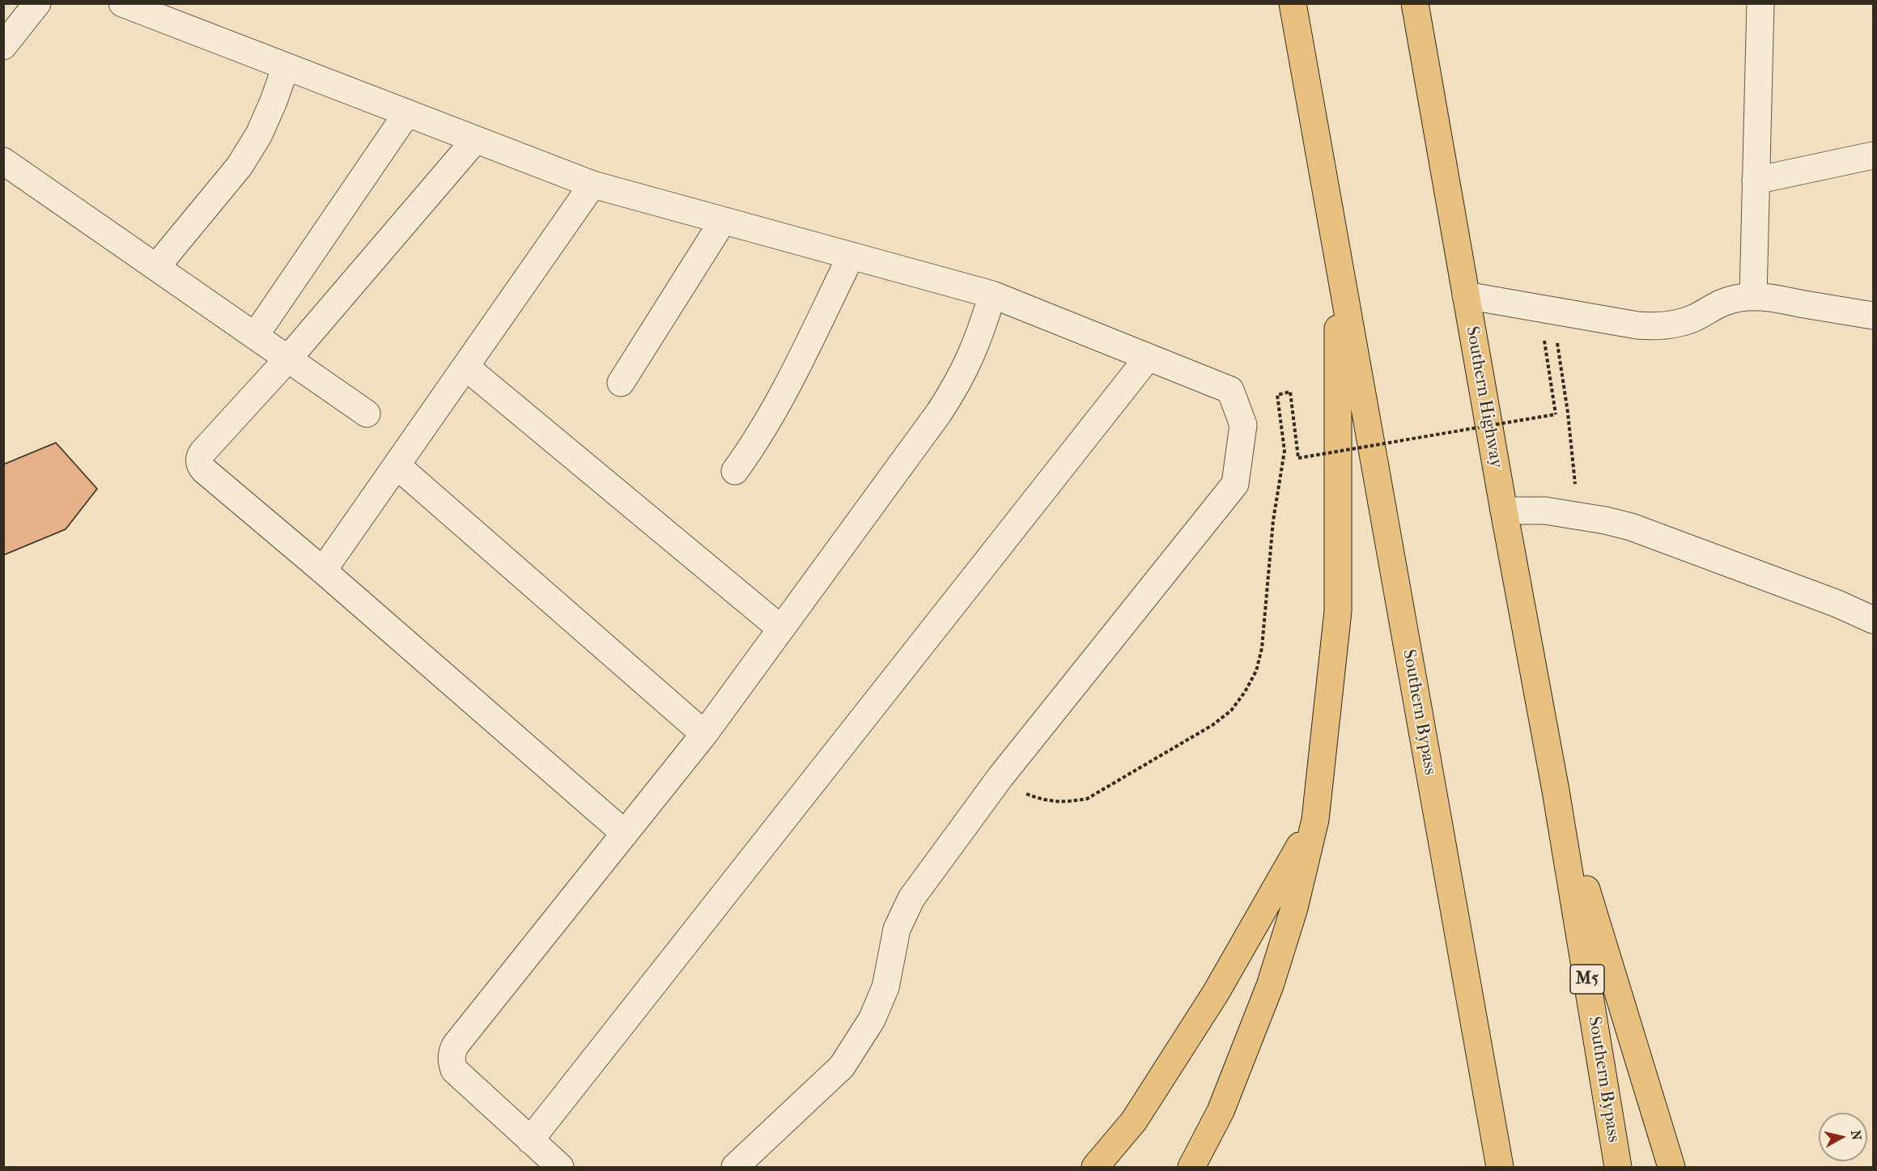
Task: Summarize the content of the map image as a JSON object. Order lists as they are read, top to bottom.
{
  "streets": {
    "highway": ["Southern Highway", "Southern Bypass", "M5"]
  },
  "crossings": [
    ["Southern Highway", "Southern Bypass"]
  ],
  "north": "right"
}
